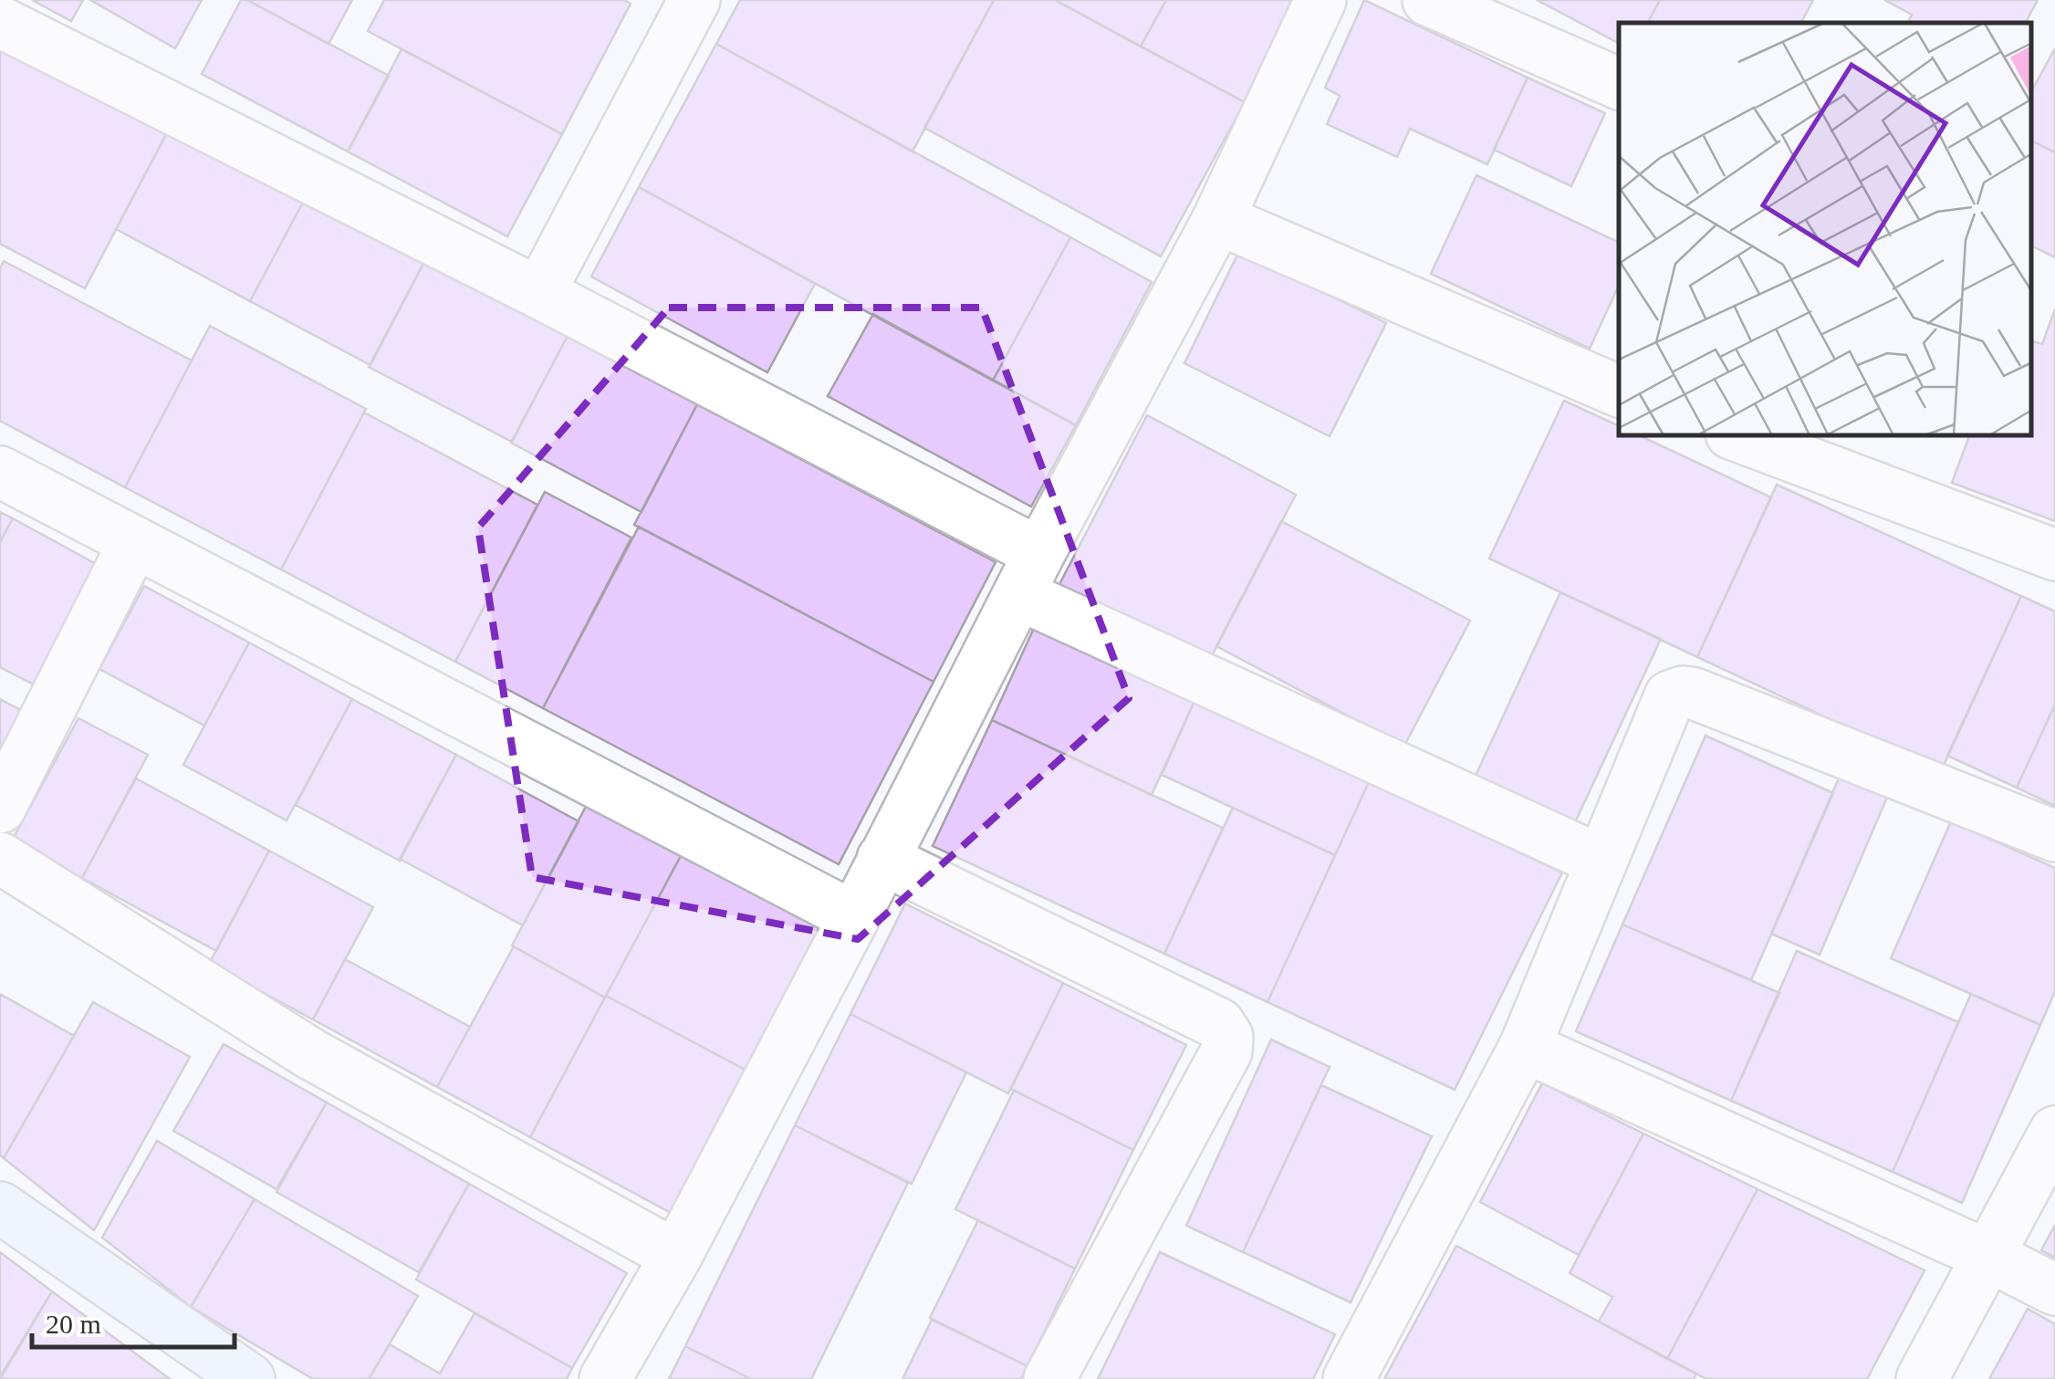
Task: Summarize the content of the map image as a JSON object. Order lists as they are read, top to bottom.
{
  "scale_bar": "20 m"
}
